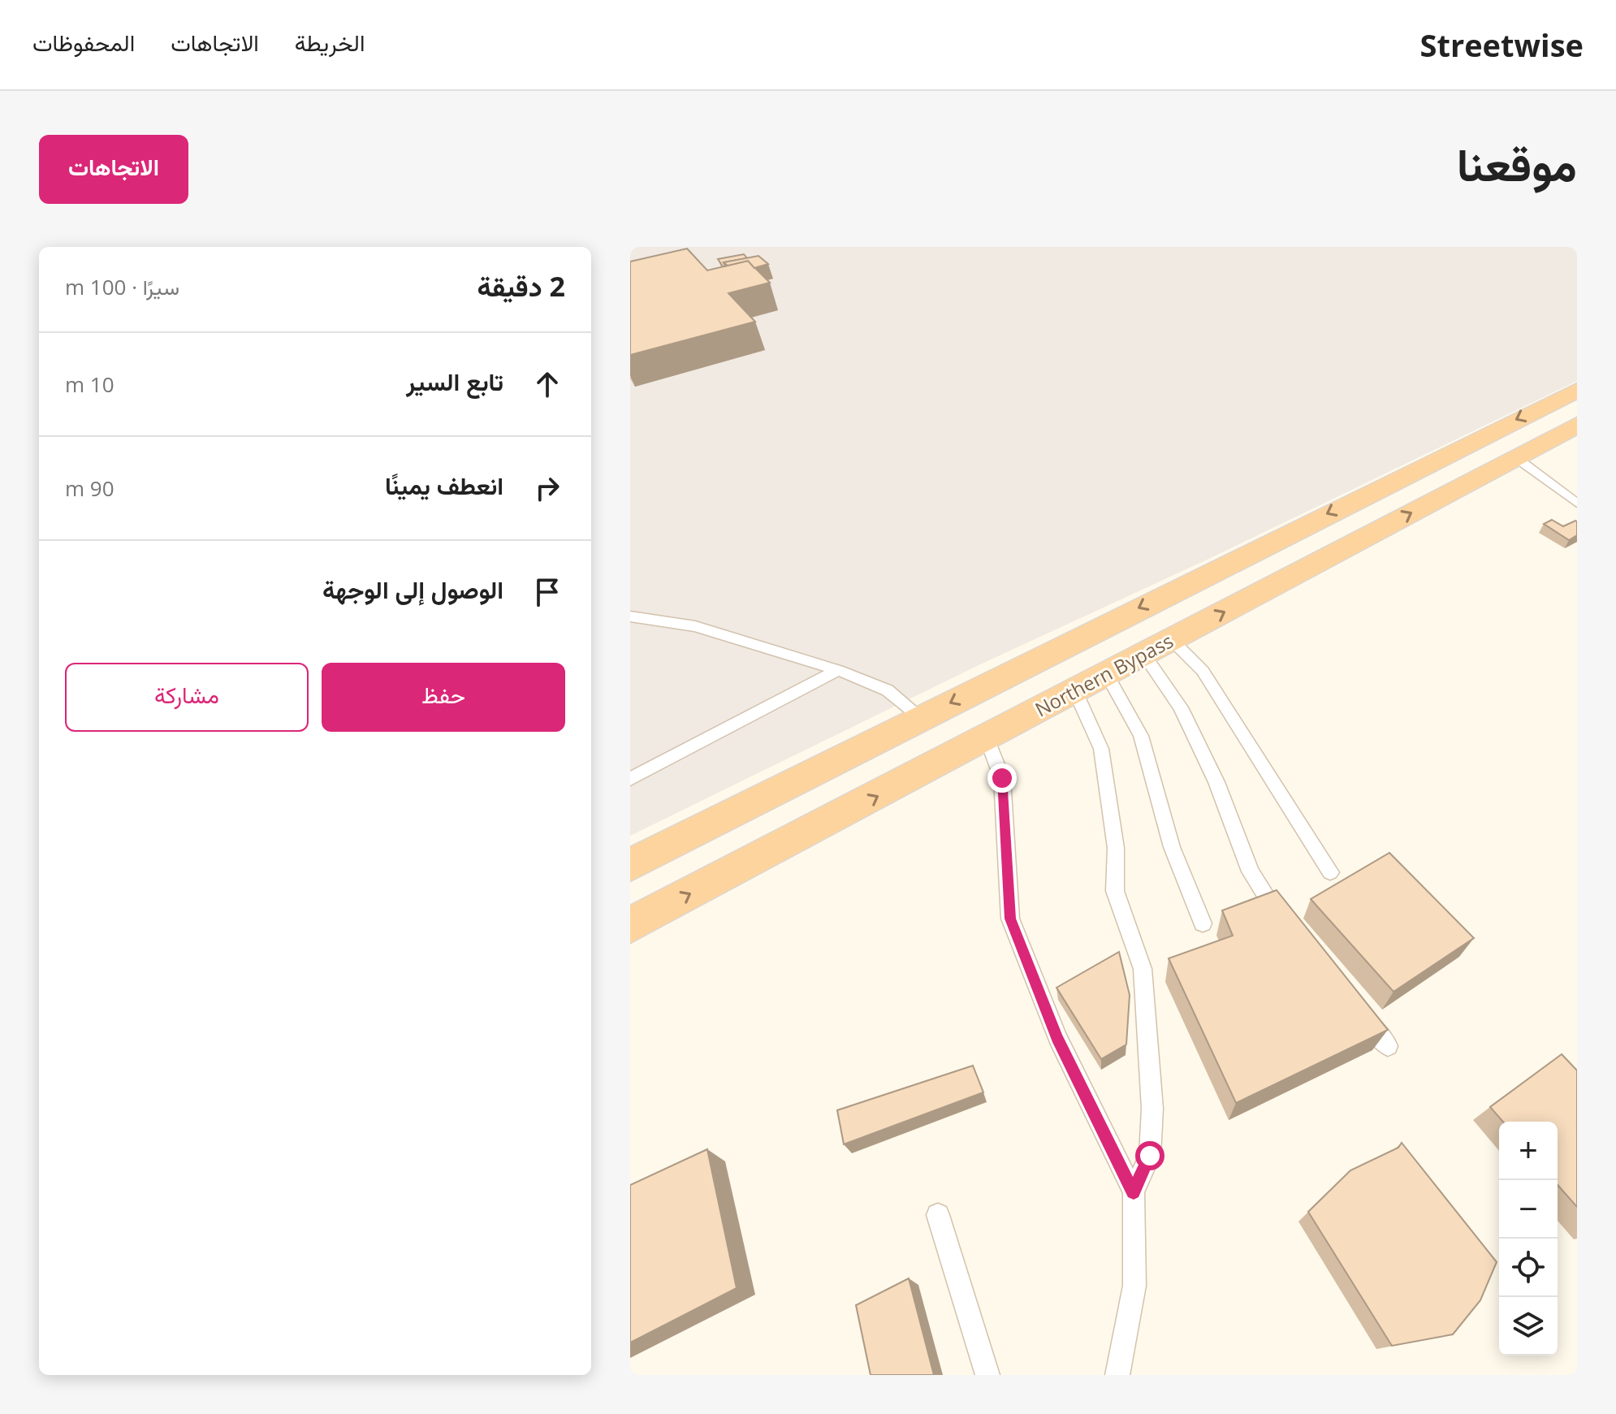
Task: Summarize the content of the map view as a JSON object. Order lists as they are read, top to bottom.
{
  "streets": {
    "highway": ["Northern Bypass"]
  },
  "page": {
    "header": "Streetwise",
    "nav": ["الخريطة", "الاتجاهات", "المحفوظات"],
    "title": "موقعنا",
    "buttons": [
      "الاتجاهات",
      ["حفظ", "مشاركة"]
    ],
    "heading": ["2 دقيقة", "سيرًا · 100 m"],
    "list": [
      ["تابع السير", "10 m"],
      ["انعطف يمينًا", "90 m"],
      "الوصول إلى الوجهة"
    ],
    "map_buttons": ["+", "−"]
  }
}
